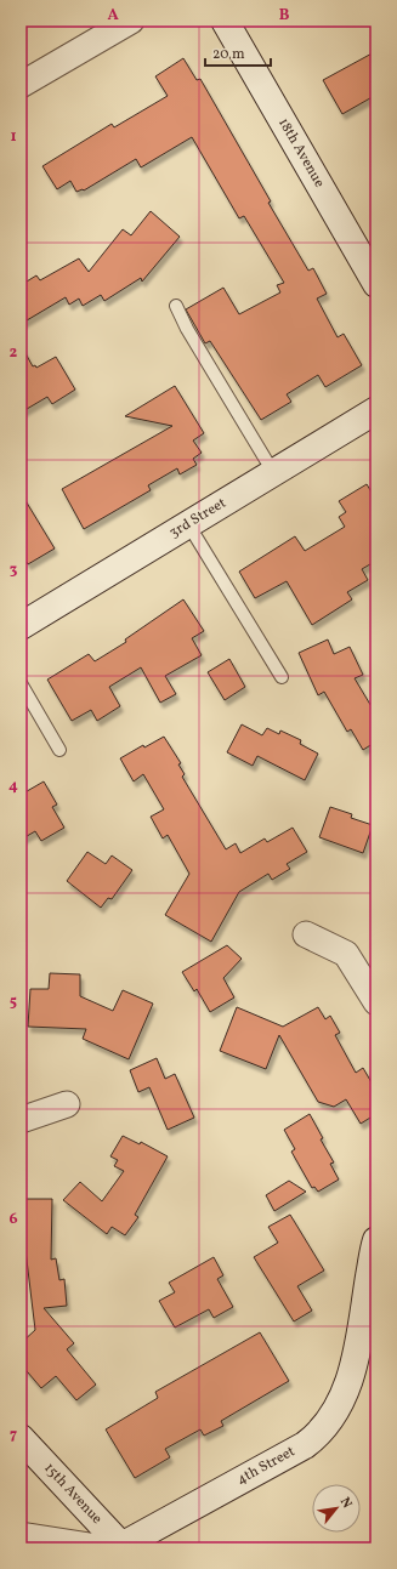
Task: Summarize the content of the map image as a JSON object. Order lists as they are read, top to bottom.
{
  "streets": {
    "street": [
      "18th Avenue",
      "3rd Street",
      "4th Street",
      "15th Avenue"
    ]
  },
  "crossings": [
    ["4th Street", "15th Avenue"]
  ],
  "scale_bar": "20 m",
  "north": "top right",
  "grid": {
    "columns": ["A", "B"],
    "rows": [
      "1",
      "2",
      "3",
      "4",
      "5",
      "6",
      "7"
    ]
  }
}
